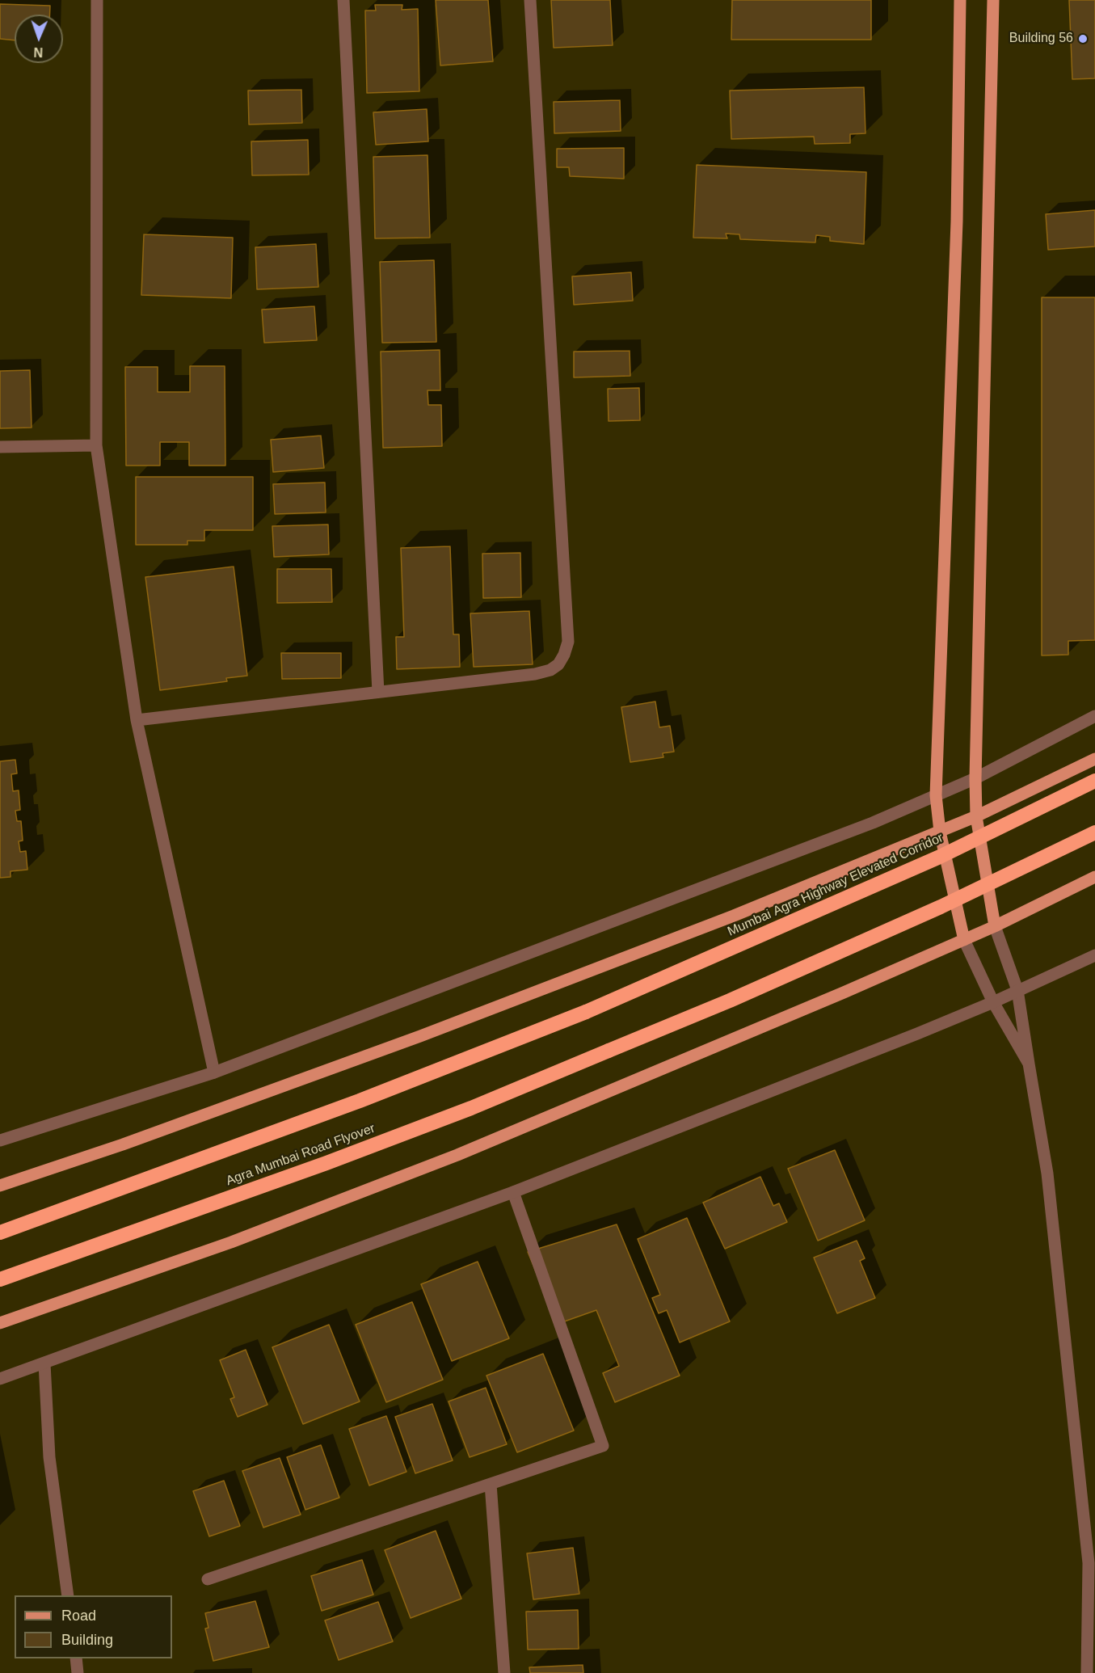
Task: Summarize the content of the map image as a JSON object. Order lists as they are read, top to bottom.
{
  "streets": {
    "highway": ["Mumbai Agra Highway Elevated Corridor", "Agra Mumbai Road Flyover"]
  },
  "places": ["Building 56"],
  "legend": ["Road", "Building"],
  "north": "bottom"
}
